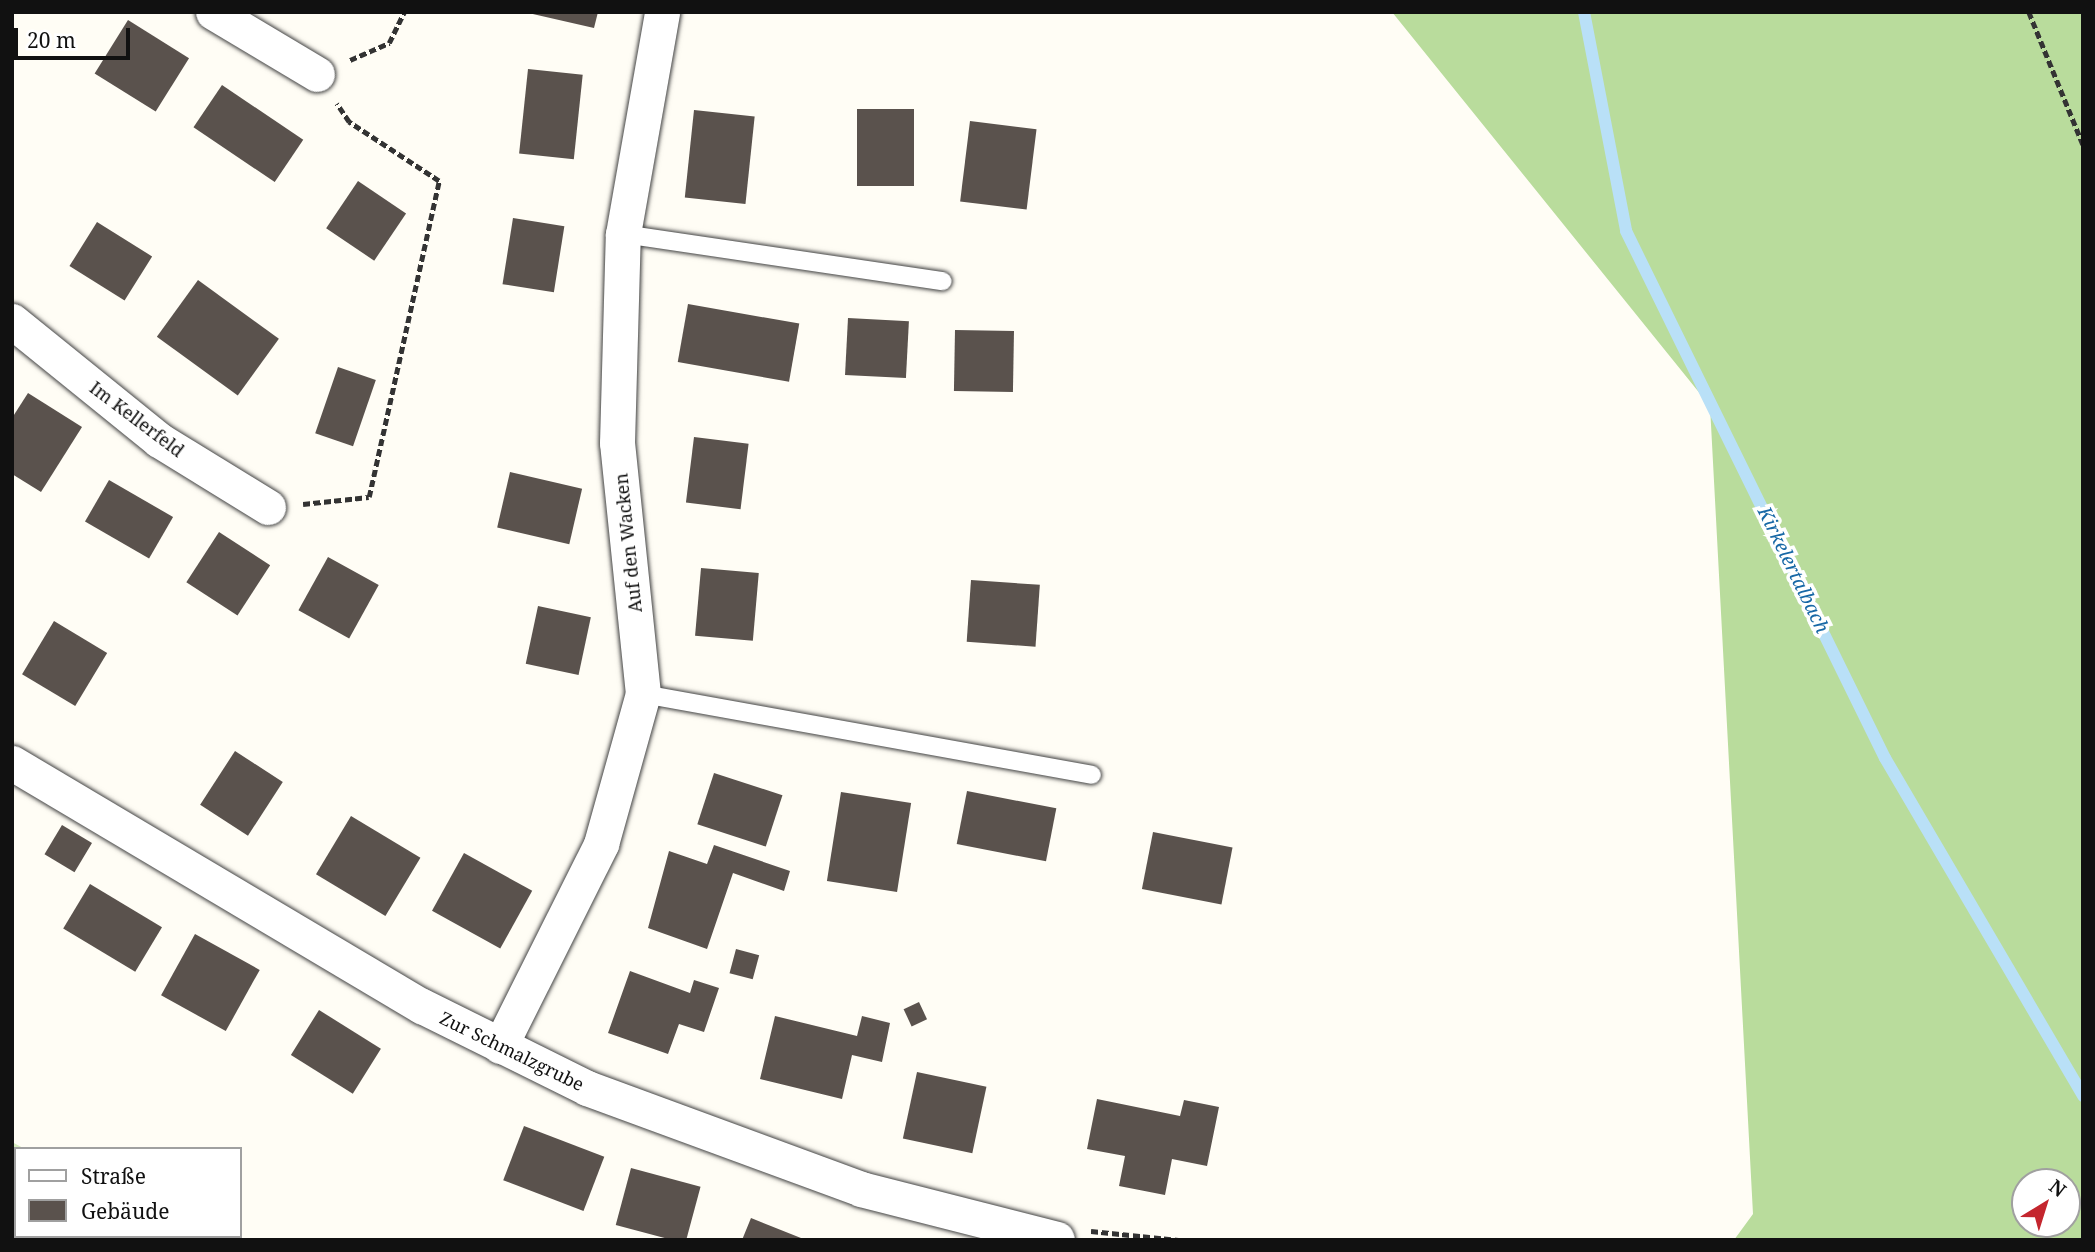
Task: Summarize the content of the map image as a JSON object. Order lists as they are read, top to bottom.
{
  "streets": {
    "street": ["Im Kellerfeld", "Auf den Wacken", "Zur Schmalzgrube"]
  },
  "crossings": [
    ["Auf den Wacken", "Zur Schmalzgrube"]
  ],
  "water": ["Kirkelertalbach"],
  "legend": ["Straße", "Gebäude"],
  "scale_bar": "20 m",
  "north": "top right"
}
